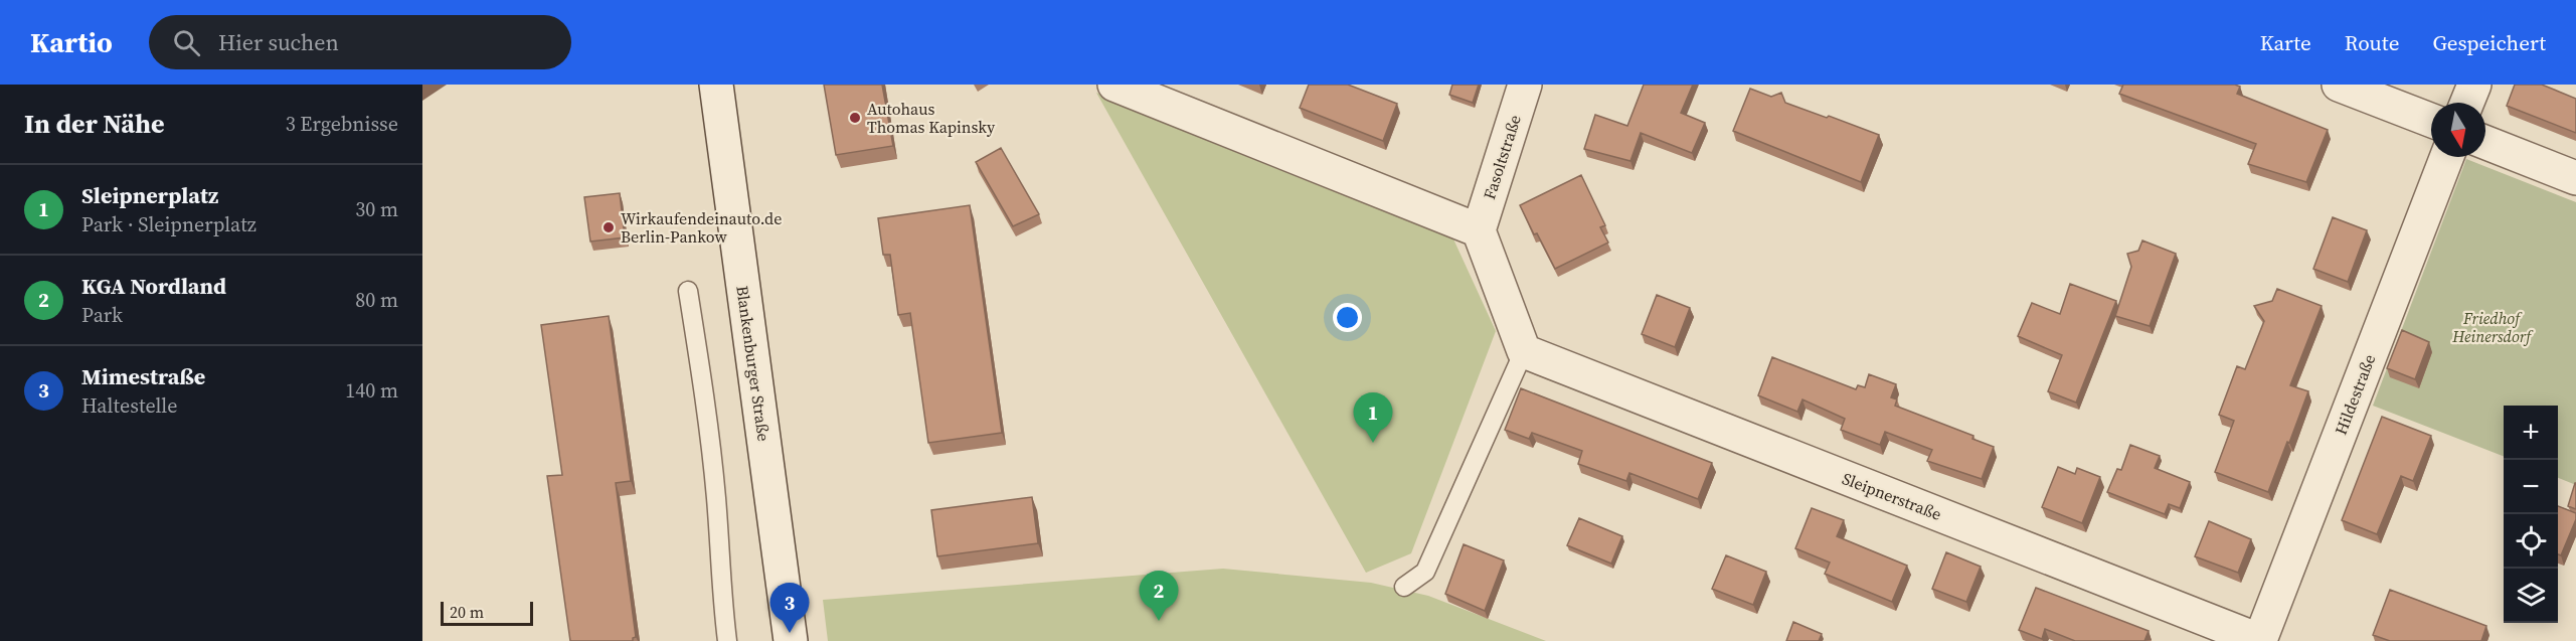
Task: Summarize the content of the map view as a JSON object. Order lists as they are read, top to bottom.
{
  "streets": {
    "street": [
      "Fasoltstraße",
      "Blankenburger Straße",
      "Hildestraße",
      "Sleipnerstraße"
    ]
  },
  "crossings": [
    ["Hildestraße", "Sleipnerstraße"]
  ],
  "parks": ["Friedhof Heinersdorf"],
  "places": ["Autohaus Thomas Kapinsky", "Wirkaufendeinauto.de Berlin-Pankow"],
  "scale_bar": "20 m",
  "north": "bottom",
  "page": {
    "header": "Kartio",
    "search": "Hier suchen",
    "nav": ["Karte", "Route", "Gespeichert"],
    "heading": ["In der Nähe", "3 Ergebnisse"],
    "list": [
      {
        "mark": "1",
        "name": "Sleipnerplatz",
        "note": "Park · Sleipnerplatz",
        "value": "30 m"
      },
      {
        "mark": "2",
        "name": "KGA Nordland",
        "note": "Park",
        "value": "80 m"
      },
      {
        "mark": "3",
        "name": "Mimestraße",
        "note": "Haltestelle",
        "value": "140 m"
      }
    ],
    "pins": ["1", "2", "3"],
    "map_buttons": ["+", "−"],
    "scale": "20 m"
  }
}
